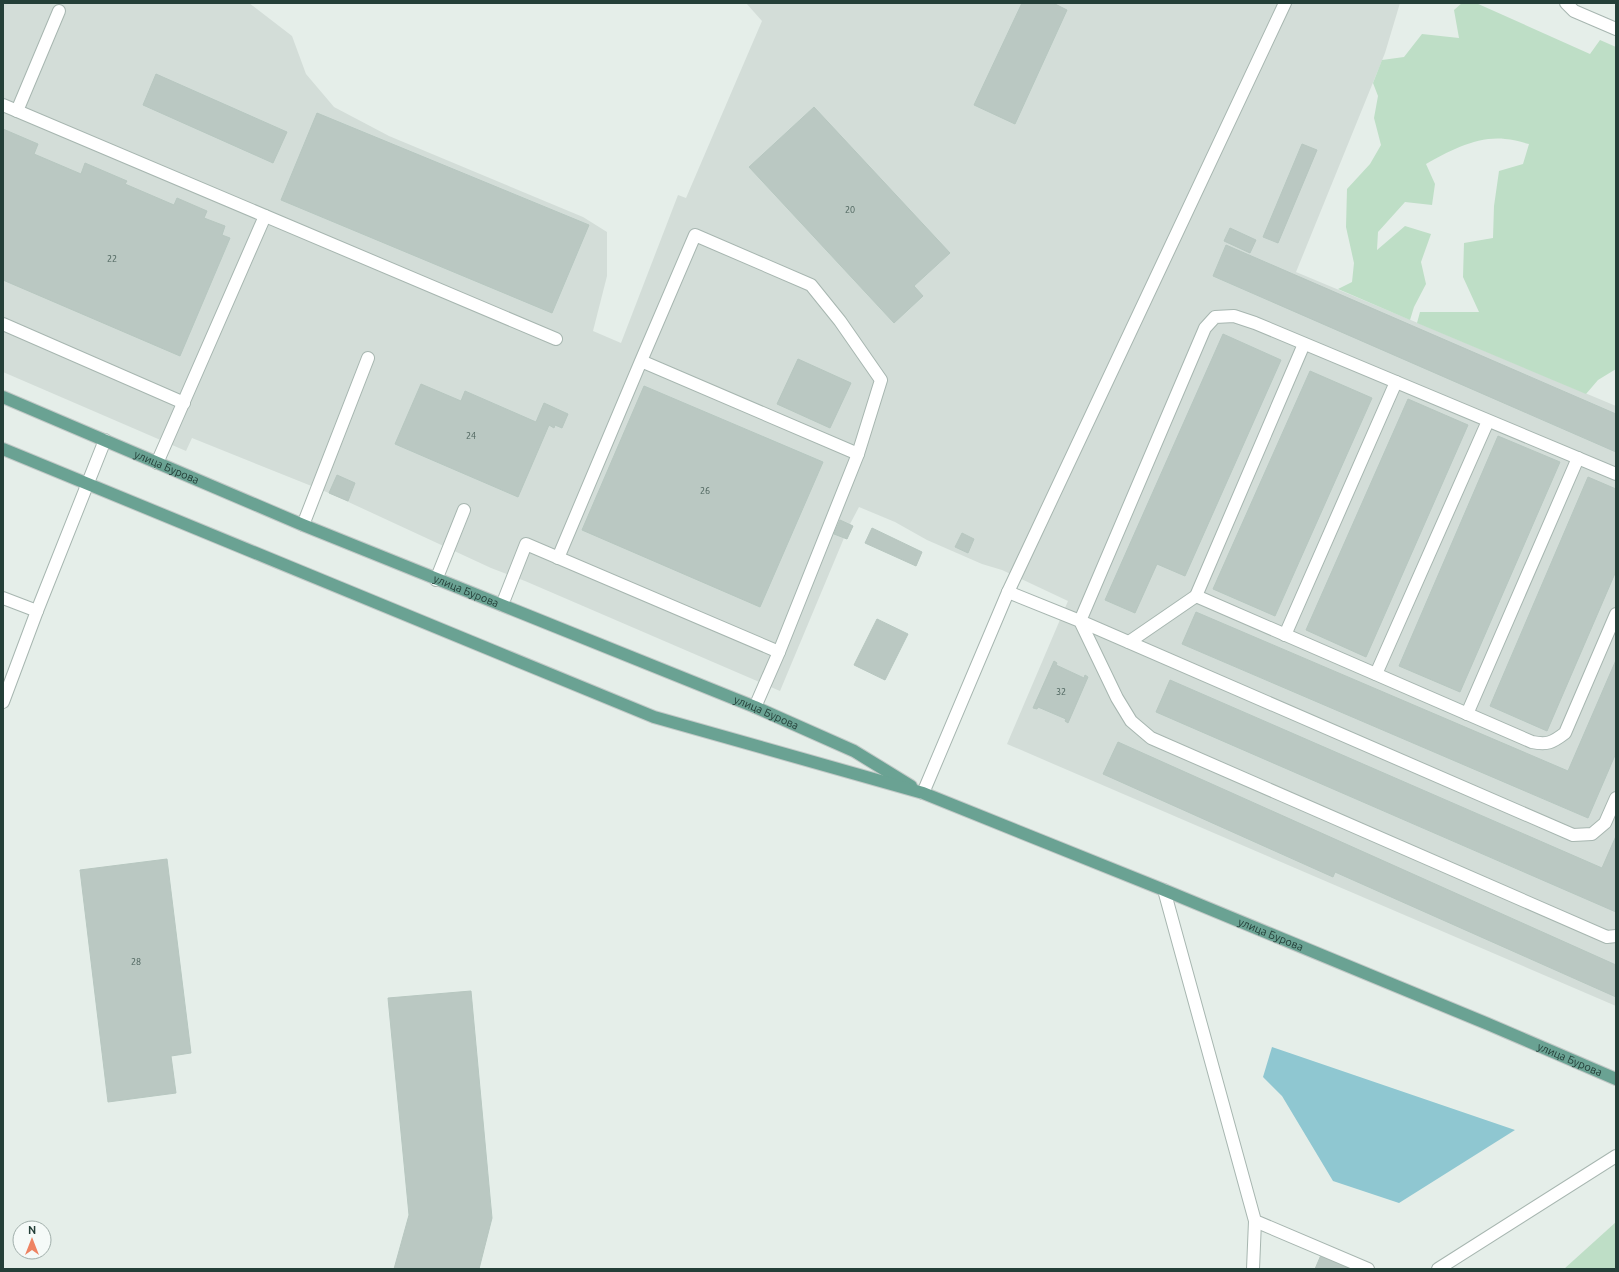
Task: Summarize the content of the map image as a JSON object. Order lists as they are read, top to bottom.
{
  "streets": {
    "main road": ["улица Бурова"]
  },
  "house_numbers": [
    "20",
    "22",
    "24",
    "26",
    "32",
    "28"
  ],
  "north": "top"
}
